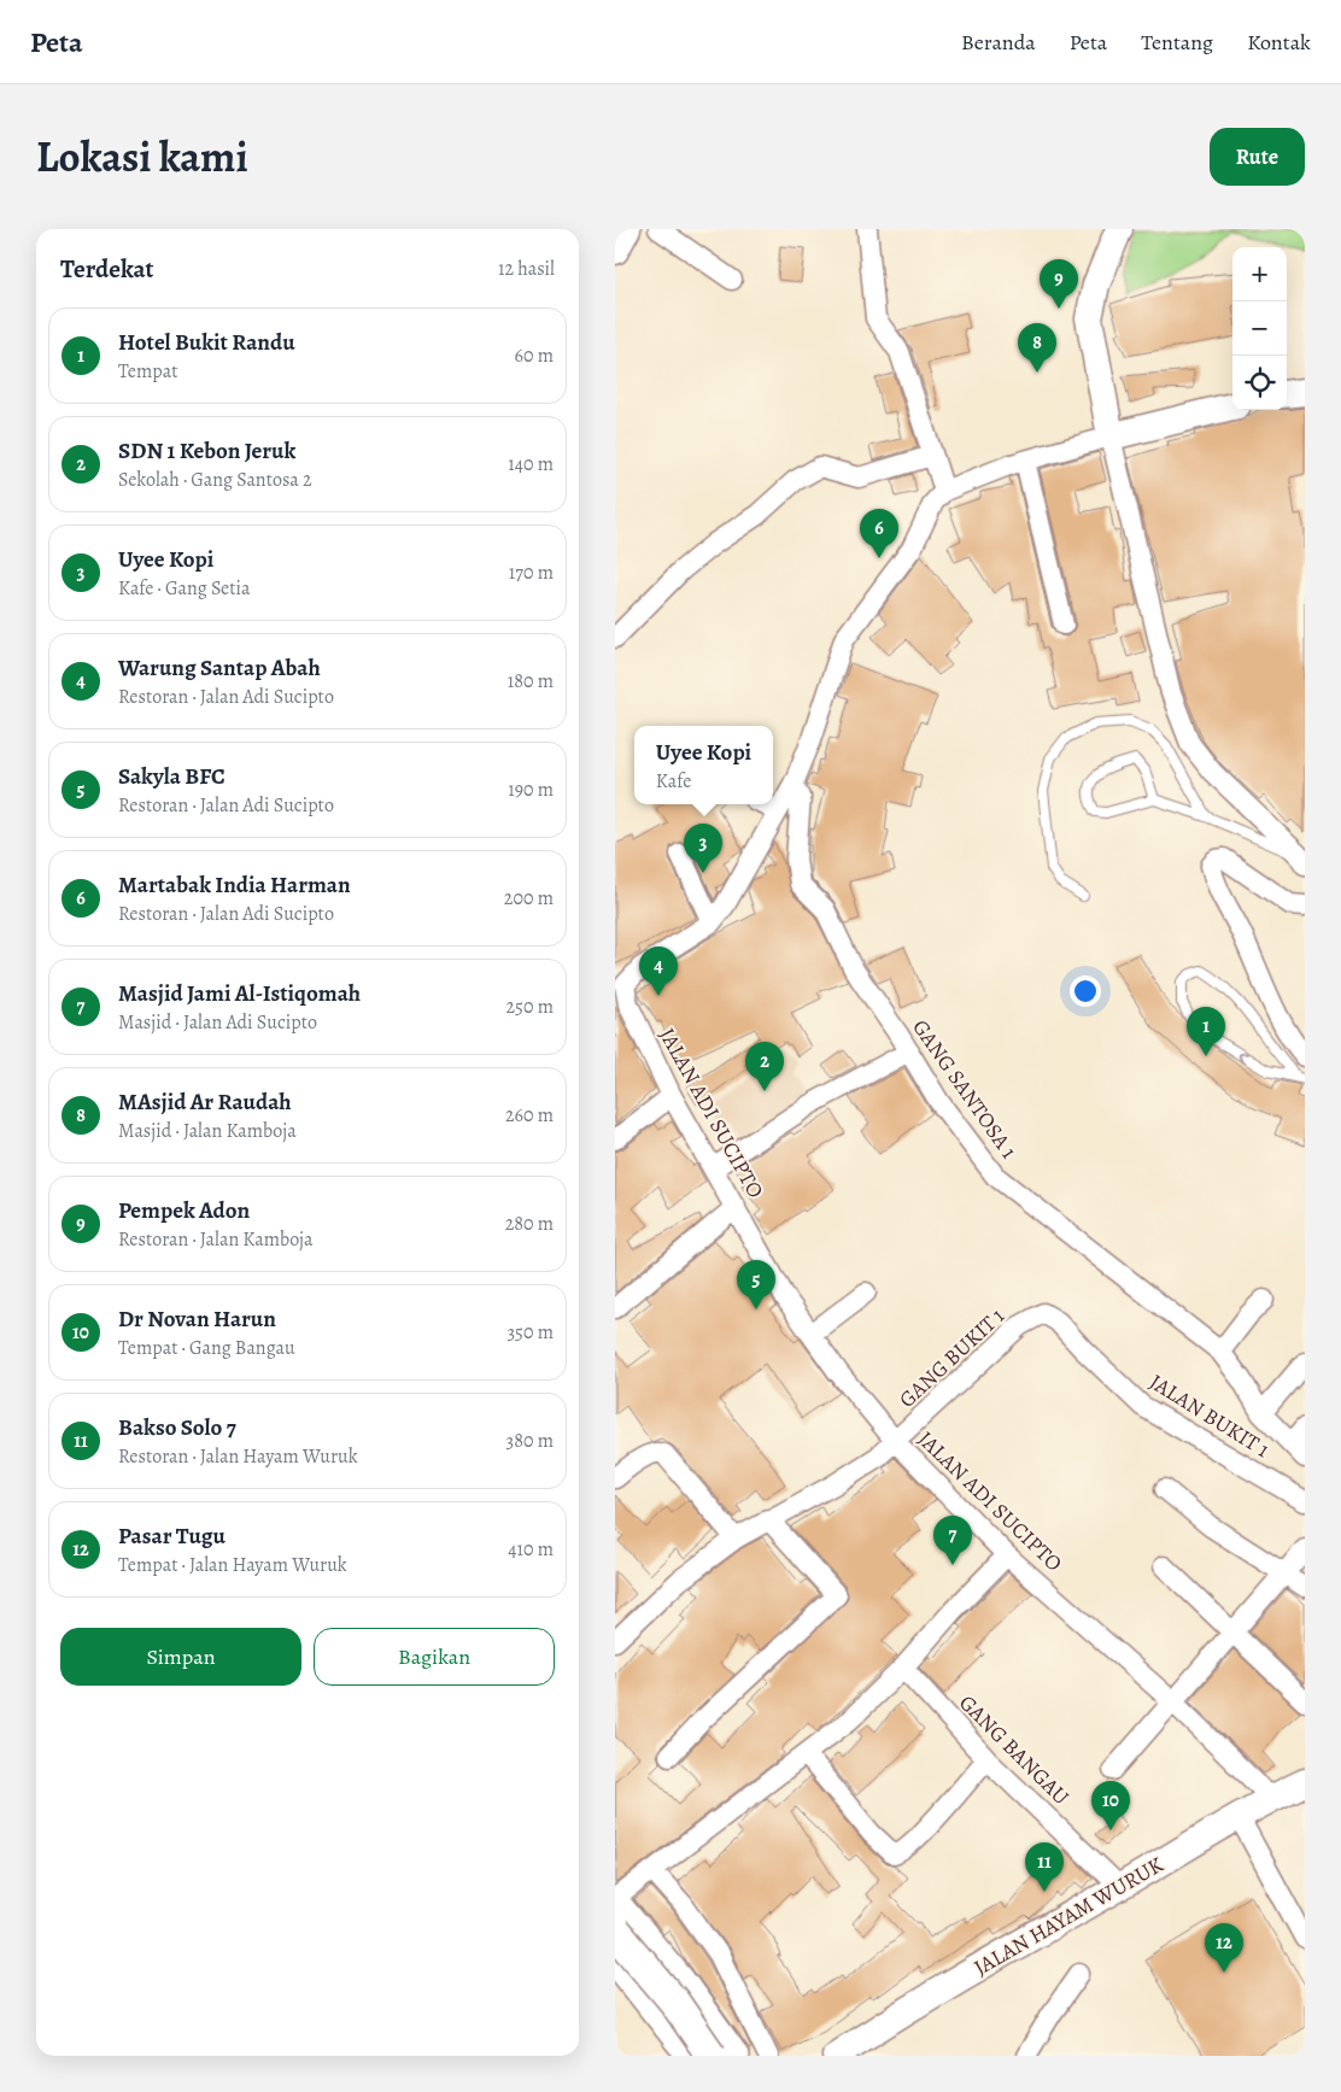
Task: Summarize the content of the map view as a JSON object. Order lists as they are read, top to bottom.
{
  "streets": {
    "street": [
      "GANG SANTOSA 1",
      "JALAN ADI SUCIPTO",
      "GANG BUKIT 1",
      "JALAN BUKIT 1",
      "GANG BANGAU",
      "JALAN HAYAM WURUK"
    ]
  },
  "crossings": [
    ["GANG SANTOSA 1", "JALAN ADI SUCIPTO"],
    ["JALAN ADI SUCIPTO", "GANG BUKIT 1"],
    ["JALAN ADI SUCIPTO", "JALAN HAYAM WURUK"],
    ["GANG BUKIT 1", "JALAN BUKIT 1"],
    ["GANG BANGAU", "JALAN HAYAM WURUK"]
  ],
  "page": {
    "header": "Peta",
    "nav": [
      "Beranda",
      "Peta",
      "Tentang",
      "Kontak"
    ],
    "title": "Lokasi kami",
    "buttons": [
      "Rute",
      ["Simpan", "Bagikan"]
    ],
    "heading": ["Terdekat", "12 hasil"],
    "map_buttons": ["+", "−"],
    "pins": [
      "9",
      "8",
      "6",
      "3",
      "4",
      "1",
      "2",
      "5",
      "7",
      "10",
      "11",
      "12"
    ],
    "list": [
      {
        "mark": "1",
        "name": "Hotel Bukit Randu",
        "note": "Tempat",
        "value": "60 m"
      },
      {
        "mark": "2",
        "name": "SDN 1 Kebon Jeruk",
        "note": "Sekolah · Gang Santosa 2",
        "value": "140 m"
      },
      {
        "mark": "3",
        "name": "Uyee Kopi",
        "note": "Kafe · Gang Setia",
        "value": "170 m"
      },
      {
        "mark": "4",
        "name": "Warung Santap Abah",
        "note": "Restoran · Jalan Adi Sucipto",
        "value": "180 m"
      },
      {
        "mark": "5",
        "name": "Sakyla BFC",
        "note": "Restoran · Jalan Adi Sucipto",
        "value": "190 m"
      },
      {
        "mark": "6",
        "name": "Martabak India Harman",
        "note": "Restoran · Jalan Adi Sucipto",
        "value": "200 m"
      },
      {
        "mark": "7",
        "name": "Masjid Jami Al-Istiqomah",
        "note": "Masjid · Jalan Adi Sucipto",
        "value": "250 m"
      },
      {
        "mark": "8",
        "name": "MAsjid Ar Raudah",
        "note": "Masjid · Jalan Kamboja",
        "value": "260 m"
      },
      {
        "mark": "9",
        "name": "Pempek Adon",
        "note": "Restoran · Jalan Kamboja",
        "value": "280 m"
      },
      {
        "mark": "10",
        "name": "Dr Novan Harun",
        "note": "Tempat · Gang Bangau",
        "value": "350 m"
      },
      {
        "mark": "11",
        "name": "Bakso Solo 7",
        "note": "Restoran · Jalan Hayam Wuruk",
        "value": "380 m"
      },
      {
        "mark": "12",
        "name": "Pasar Tugu",
        "note": "Tempat · Jalan Hayam Wuruk",
        "value": "410 m"
      }
    ],
    "popup": ["Uyee Kopi", "Kafe"]
  }
}
